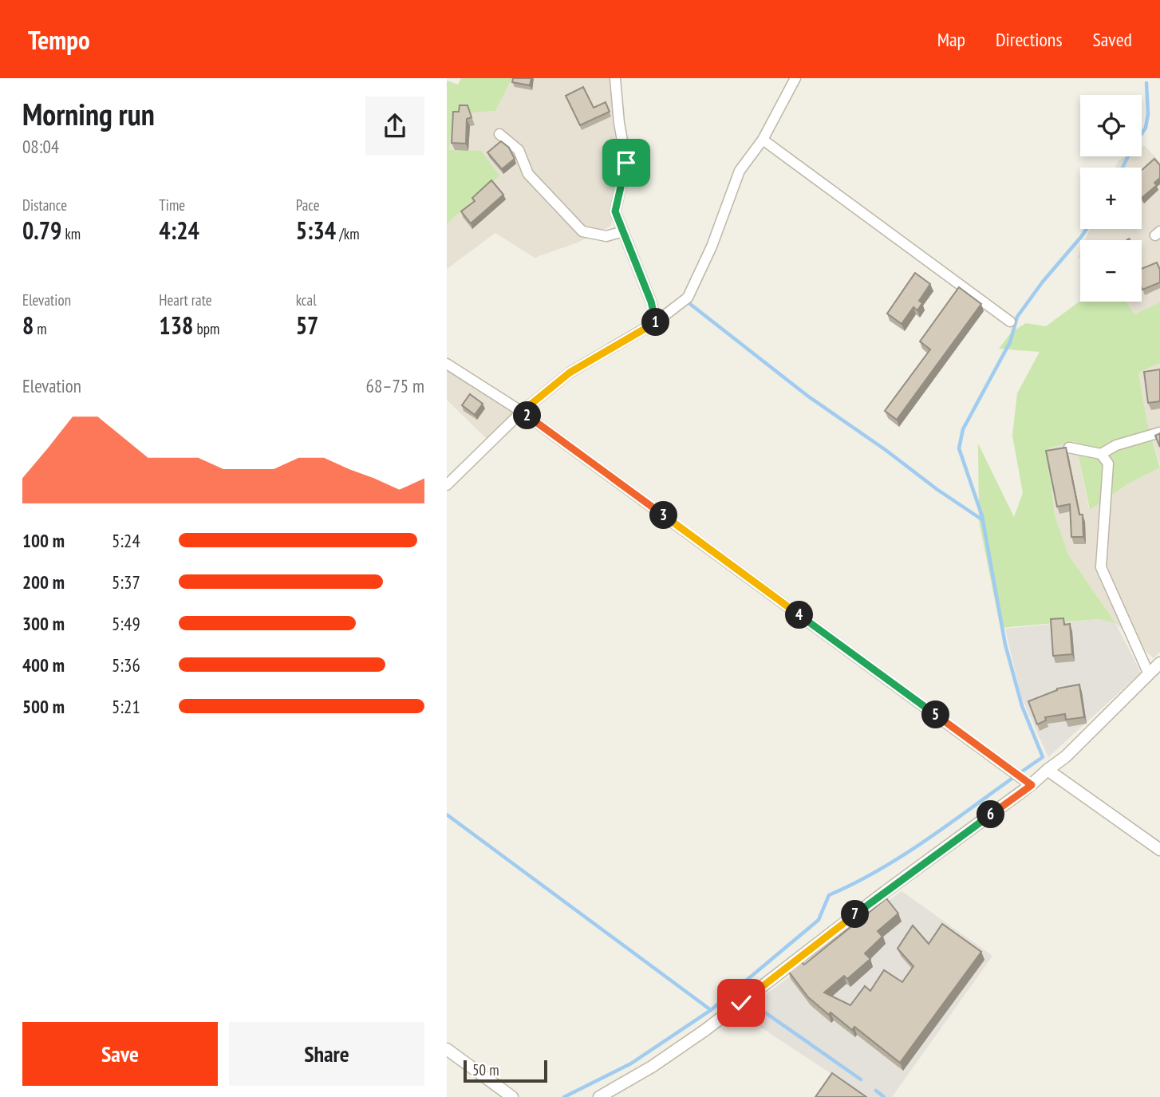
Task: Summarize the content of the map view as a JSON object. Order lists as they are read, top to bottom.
{
  "scale_bar": "50 m",
  "page": {
    "header": "Tempo",
    "nav": ["Map", "Directions", "Saved"],
    "heading": ["Morning run", "08:04"],
    "map_buttons": ["+", "−"],
    "stats": [
      ["Distance", "0.79 km"],
      ["Time", "4:24"],
      ["Pace", "5:34 /km"],
      ["Elevation", "8 m"],
      ["Heart rate", "138 bpm"],
      ["kcal", "57"]
    ],
    "pins": [
      "1",
      "2",
      "3",
      "4",
      "5",
      "6",
      "7"
    ],
    "chart": ["Elevation", "68–75 m"],
    "list": [
      {
        "name": "100 m",
        "note": "5:24"
      },
      {
        "name": "200 m",
        "note": "5:37"
      },
      {
        "name": "300 m",
        "note": "5:49"
      },
      {
        "name": "400 m",
        "note": "5:36"
      },
      {
        "name": "500 m",
        "note": "5:21"
      }
    ],
    "buttons": ["Save", "Share"],
    "scale": "50 m"
  }
}
